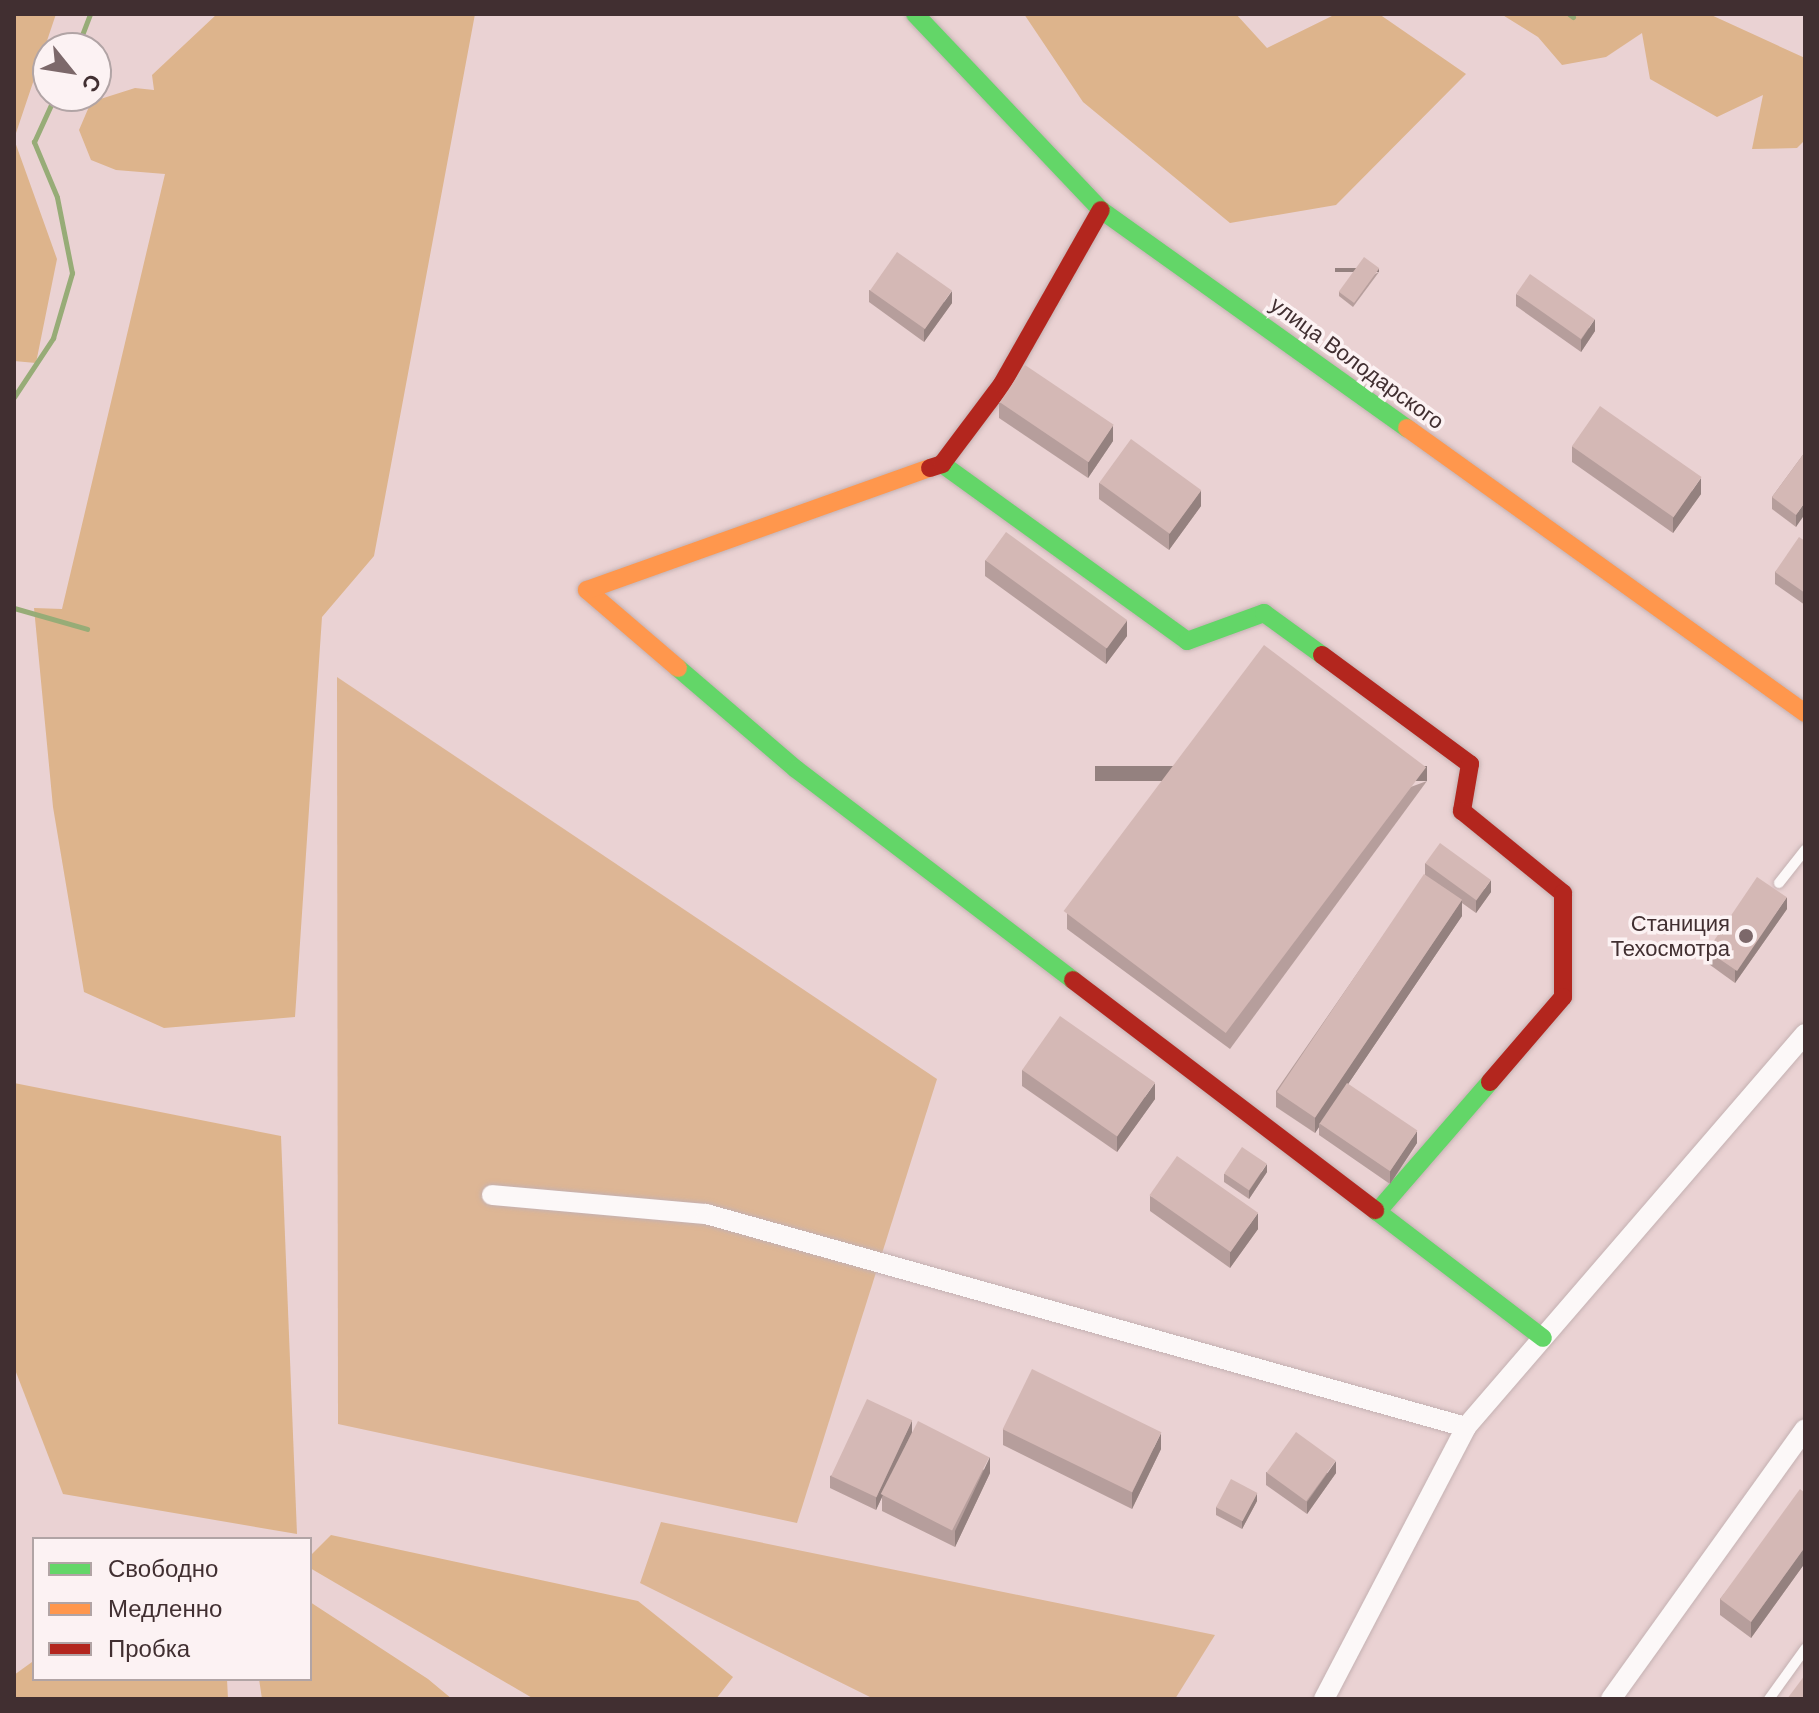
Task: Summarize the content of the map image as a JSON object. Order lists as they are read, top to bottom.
{
  "streets": {
    "street": ["улица Володарского"]
  },
  "places": ["Станиция Техосмотра"],
  "legend": ["Свободно", "Медленно", "Пробка"],
  "north": "bottom right"
}
